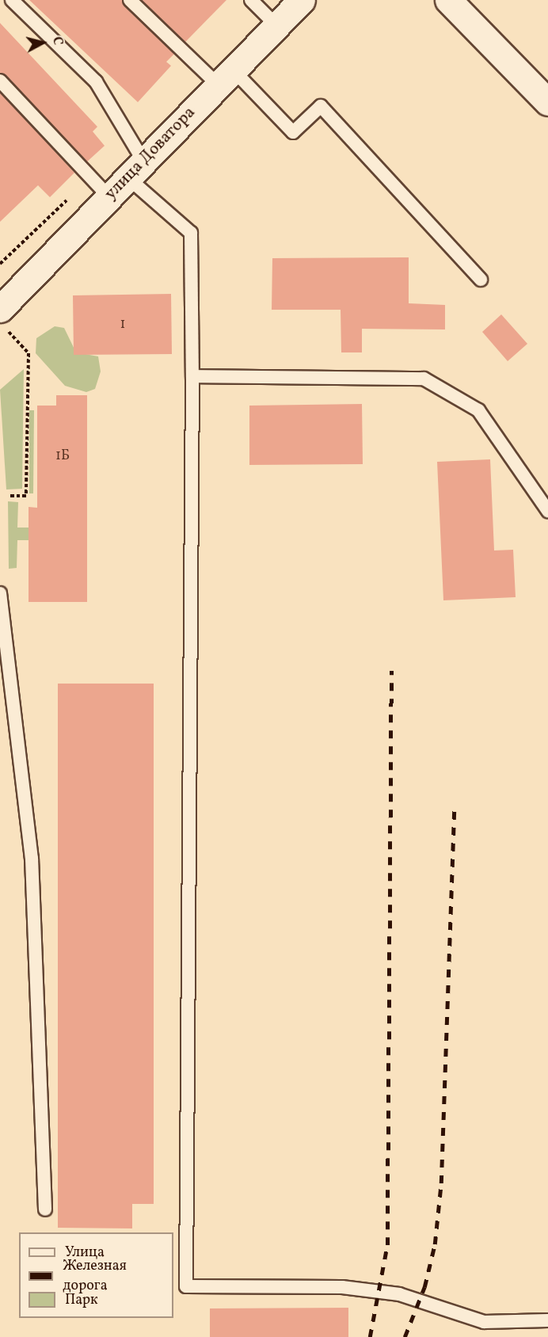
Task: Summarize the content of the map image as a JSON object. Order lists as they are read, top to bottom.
{
  "streets": {
    "street": ["улица Доватора"]
  },
  "house_numbers": ["1", "1Б"],
  "legend": ["Улица", "Железная дорога", "Парк"],
  "north": "right"
}
